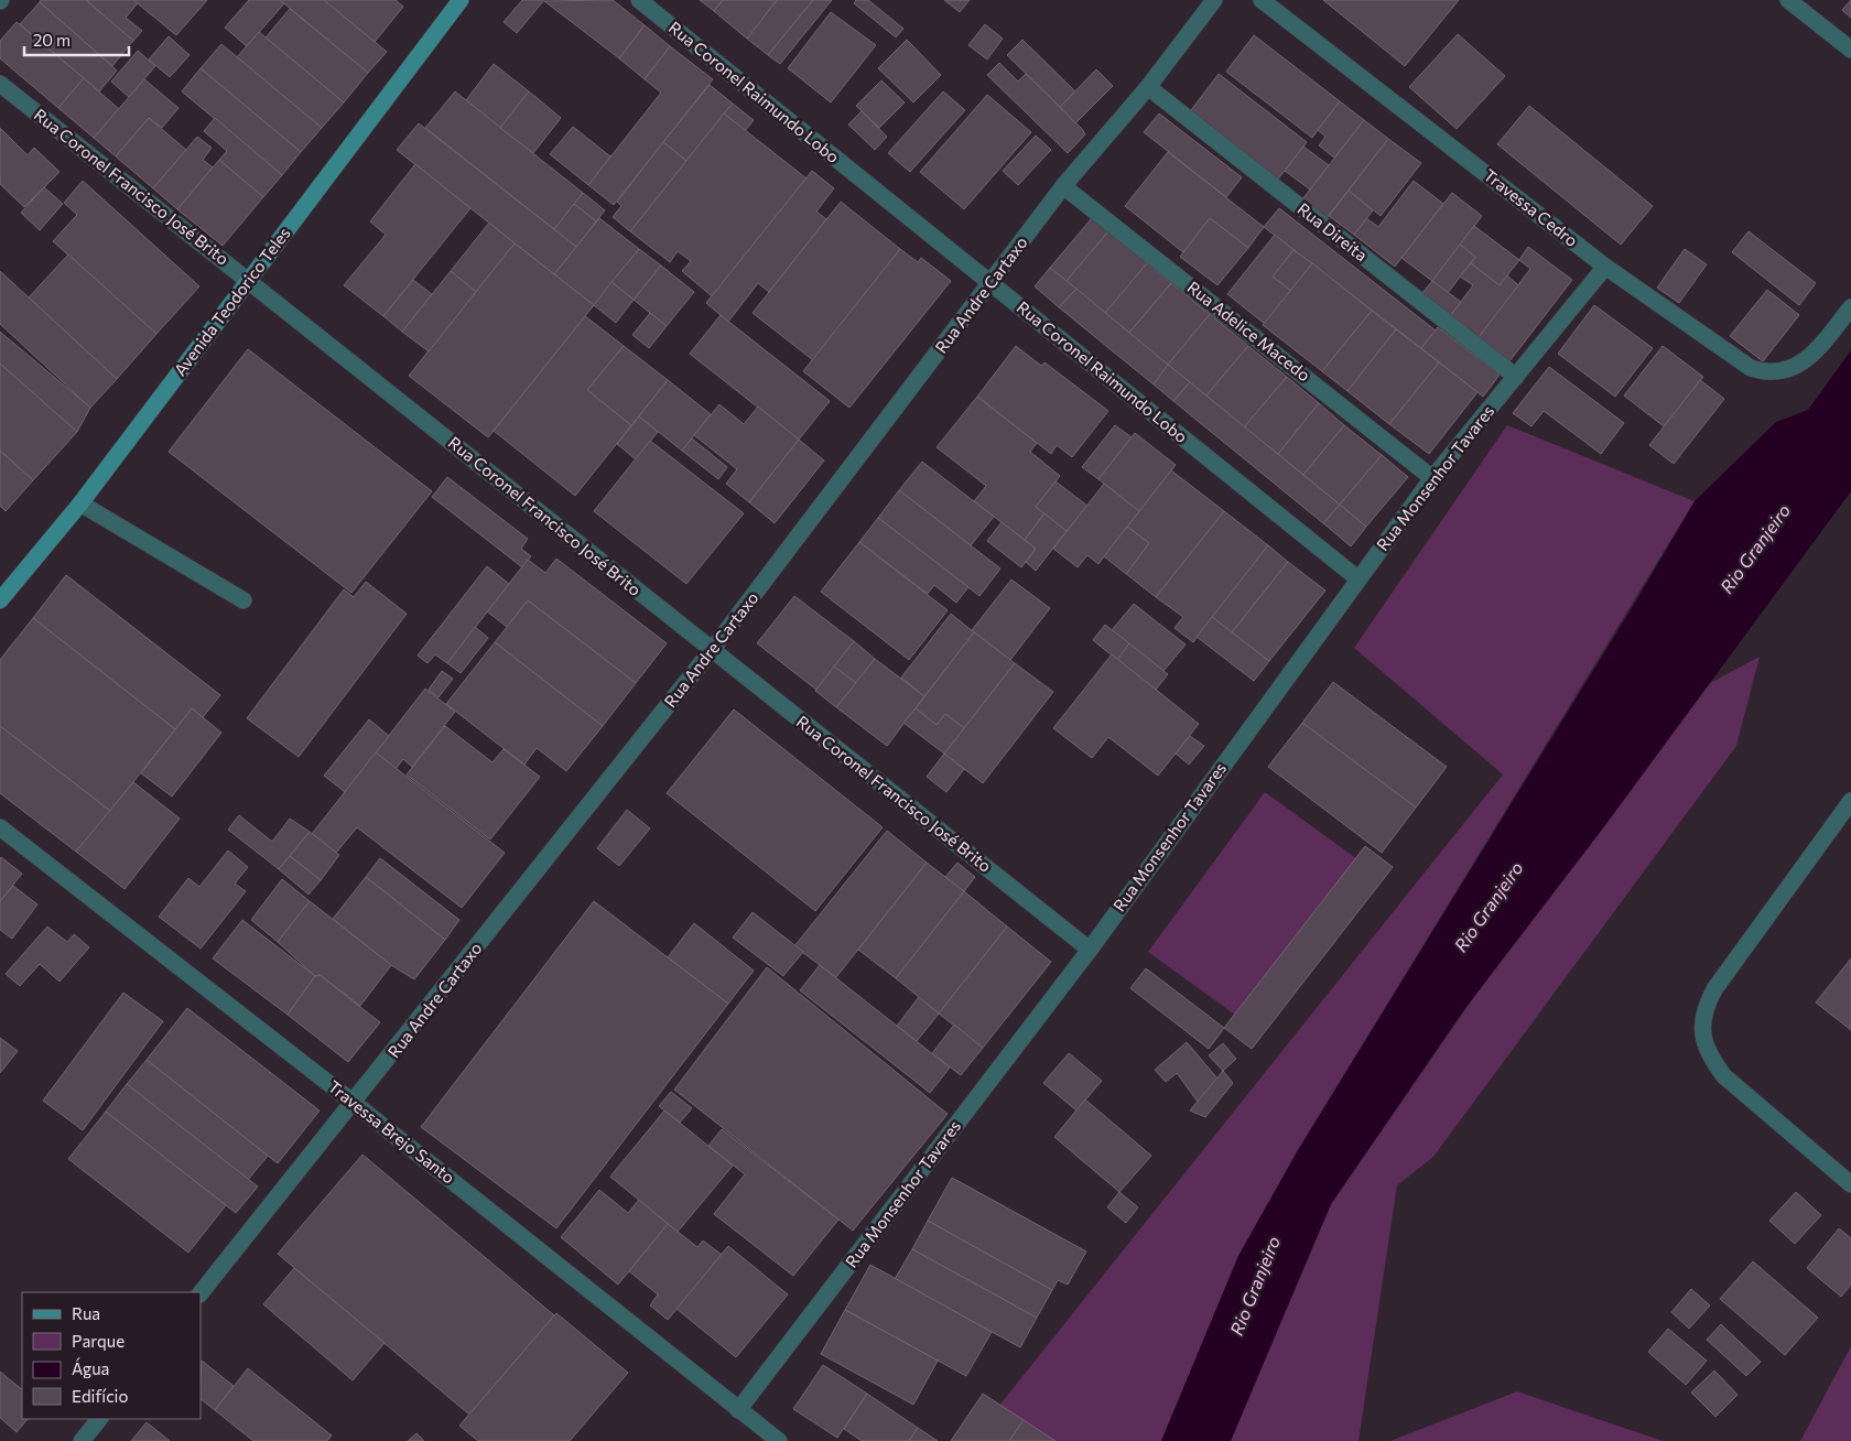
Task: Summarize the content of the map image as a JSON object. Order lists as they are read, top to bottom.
{
  "streets": {
    "main road": ["Avenida Teodorico Teles"],
    "street": [
      "Rua Coronel Raimundo Lobo",
      "Rua Coronel Francisco José Brito",
      "Travessa Cedro",
      "Rua Direita",
      "Rua Andre Cartaxo",
      "Rua Adelice Macedo",
      "Rua Monsenhor Tavares",
      "Travessa Brejo Santo"
    ]
  },
  "crossings": [
    ["Rua Coronel Raimundo Lobo", "Rua Andre Cartaxo"],
    ["Rua Coronel Raimundo Lobo", "Rua Monsenhor Tavares"],
    ["Rua Coronel Francisco José Brito", "Rua Andre Cartaxo"],
    ["Rua Coronel Francisco José Brito", "Avenida Teodorico Teles"],
    ["Rua Coronel Francisco José Brito", "Rua Monsenhor Tavares"],
    ["Travessa Cedro", "Rua Monsenhor Tavares"],
    ["Rua Direita", "Rua Andre Cartaxo"],
    ["Rua Direita", "Rua Monsenhor Tavares"],
    ["Rua Andre Cartaxo", "Rua Adelice Macedo"],
    ["Rua Andre Cartaxo", "Travessa Brejo Santo"],
    ["Rua Adelice Macedo", "Rua Monsenhor Tavares"],
    ["Rua Monsenhor Tavares", "Travessa Brejo Santo"]
  ],
  "water": ["Rio Granjeiro"],
  "legend": [
    "Rua",
    "Parque",
    "Água",
    "Edifício"
  ],
  "scale_bar": "20 m"
}
